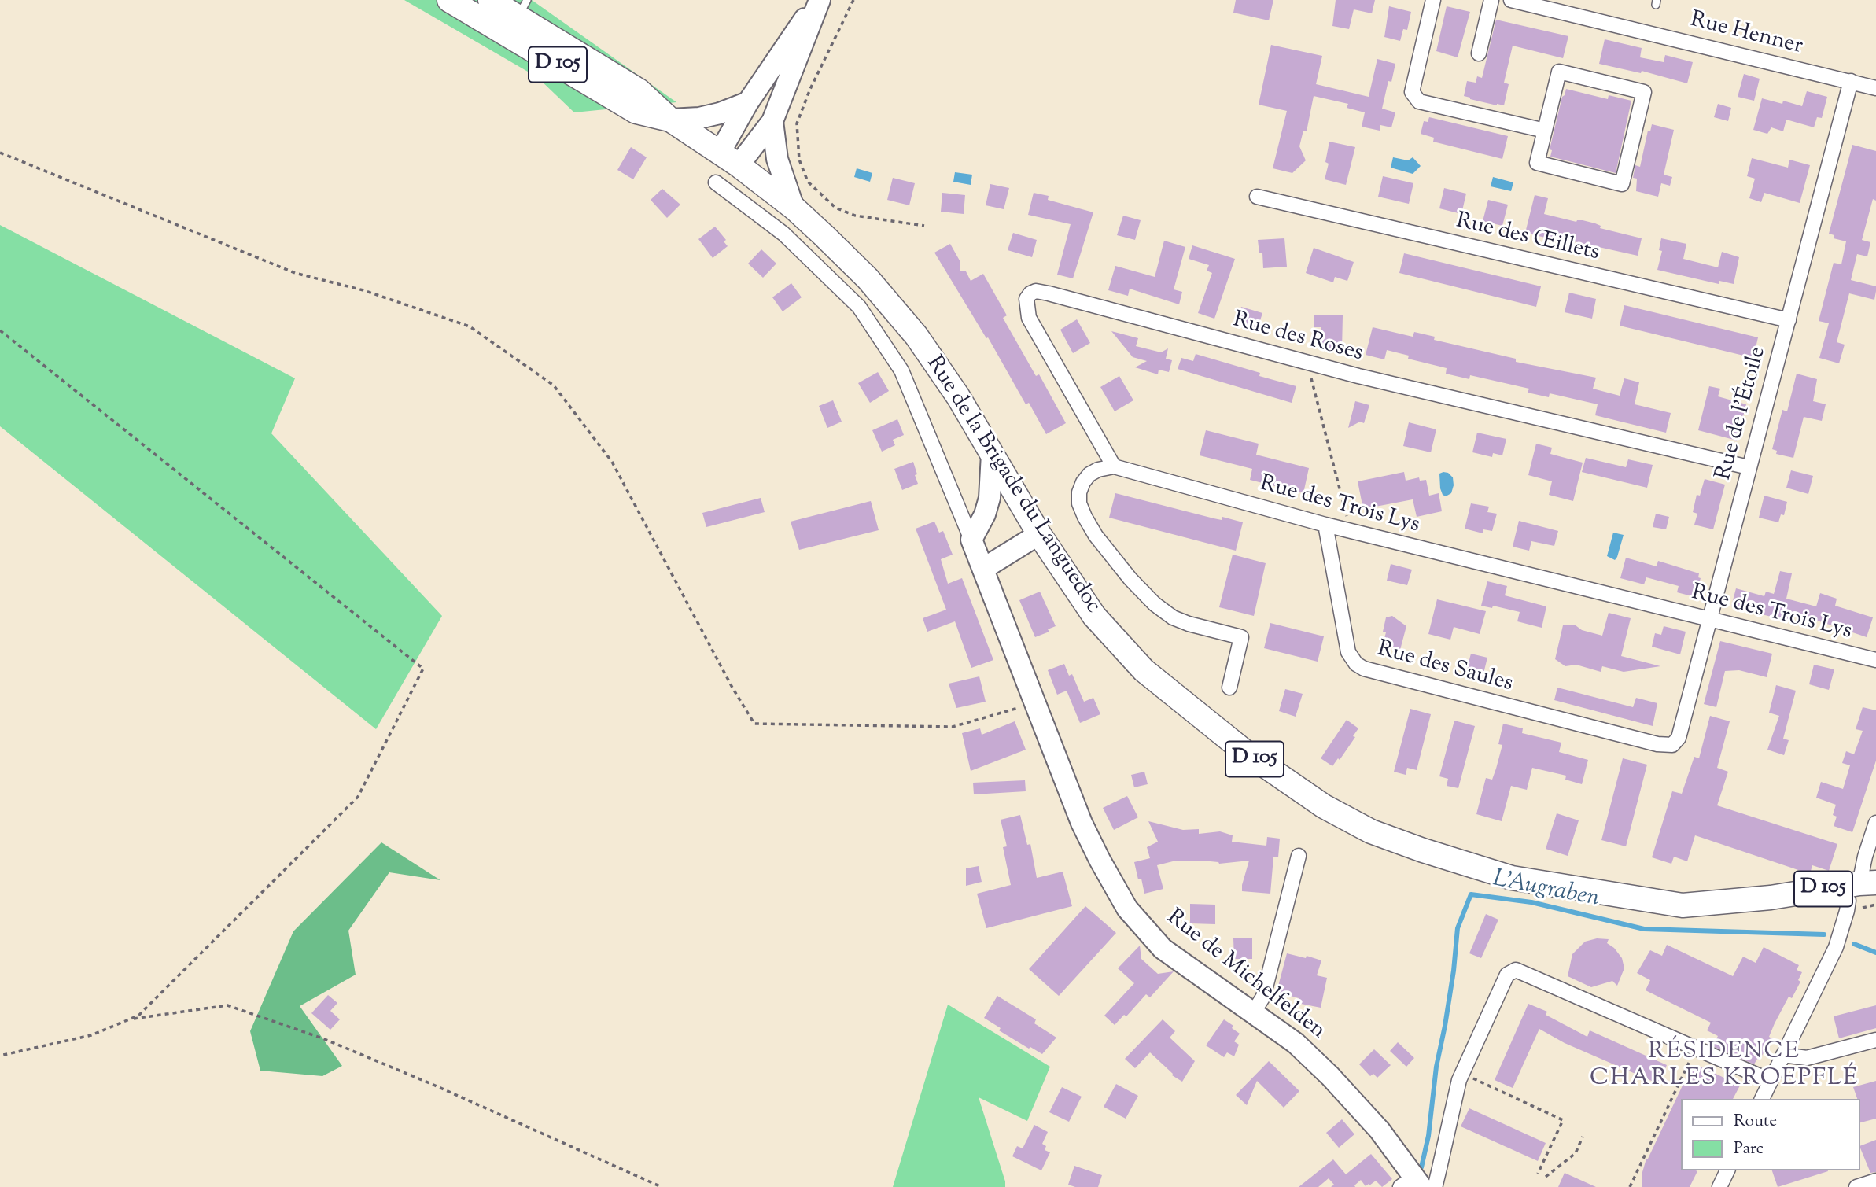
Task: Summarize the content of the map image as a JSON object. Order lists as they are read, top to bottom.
{
  "streets": {
    "main road": ["D 105", "Rue de la Brigade du Languedoc"],
    "street": [
      "Rue Henner",
      "Rue des Œillets",
      "Rue des Roses",
      "Rue de l'Étoile",
      "Rue des Trois Lys",
      "Rue des Saules",
      "Rue de Michelfelden"
    ]
  },
  "crossings": [
    ["Rue Henner", "Rue de l'Étoile"],
    ["D 105", "Rue de la Brigade du Languedoc"],
    ["Rue des Œillets", "Rue de l'Étoile"],
    ["Rue des Roses", "Rue de l'Étoile"],
    ["Rue des Roses", "Rue des Trois Lys"],
    ["Rue de l'Étoile", "Rue des Trois Lys"],
    ["Rue de l'Étoile", "Rue des Saules"],
    ["Rue des Trois Lys", "Rue des Saules"]
  ],
  "districts": ["RÉSIDENCE CHARLES KROEPFLÉ"],
  "water": ["L'Augraben"],
  "legend": ["Route", "Parc"]
}
